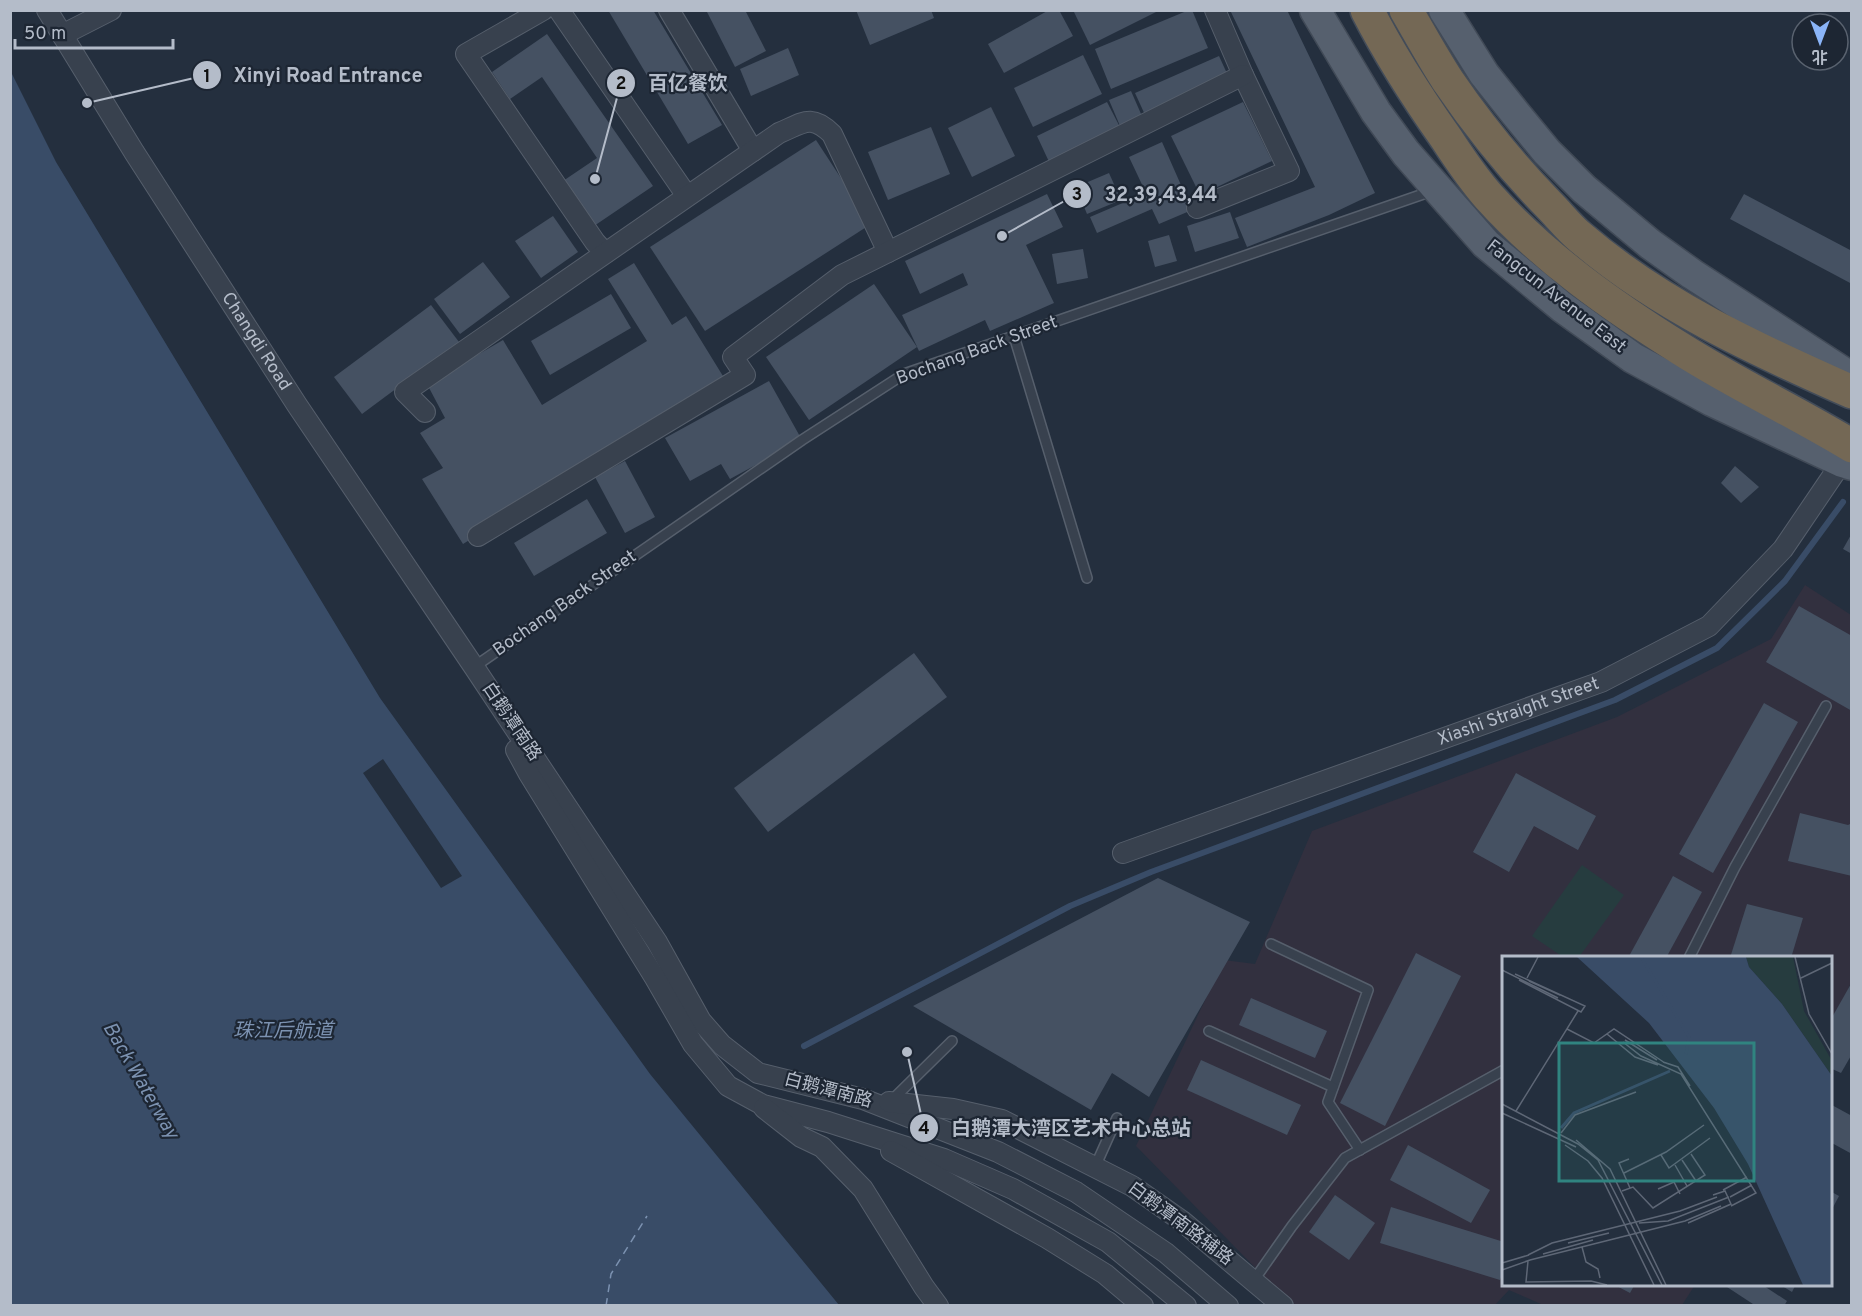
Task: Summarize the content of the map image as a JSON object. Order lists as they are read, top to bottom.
{
  "streets": {
    "highway": ["Fangcun Avenue East"],
    "street": [
      "Changdi Road",
      "Xiashi Straight Street",
      "白鹅潭南路",
      "白鹅潭南路辅路"
    ],
    "lane": ["Bochang Back Street"]
  },
  "crossings": [
    ["Fangcun Avenue East", "Bochang Back Street"],
    ["Fangcun Avenue East", "Xiashi Straight Street"],
    ["Changdi Road", "Bochang Back Street"],
    ["Changdi Road", "白鹅潭南路"],
    ["Bochang Back Street", "白鹅潭南路"],
    ["白鹅潭南路", "白鹅潭南路辅路"]
  ],
  "water": ["珠江后航道", "Back Waterway"],
  "places": [
    "Xinyi Road Entrance",
    "百亿餐饮",
    "32,39,43,44",
    "白鹅潭大湾区艺术中心总站"
  ],
  "scale_bar": "50 m",
  "north": "bottom"
}
